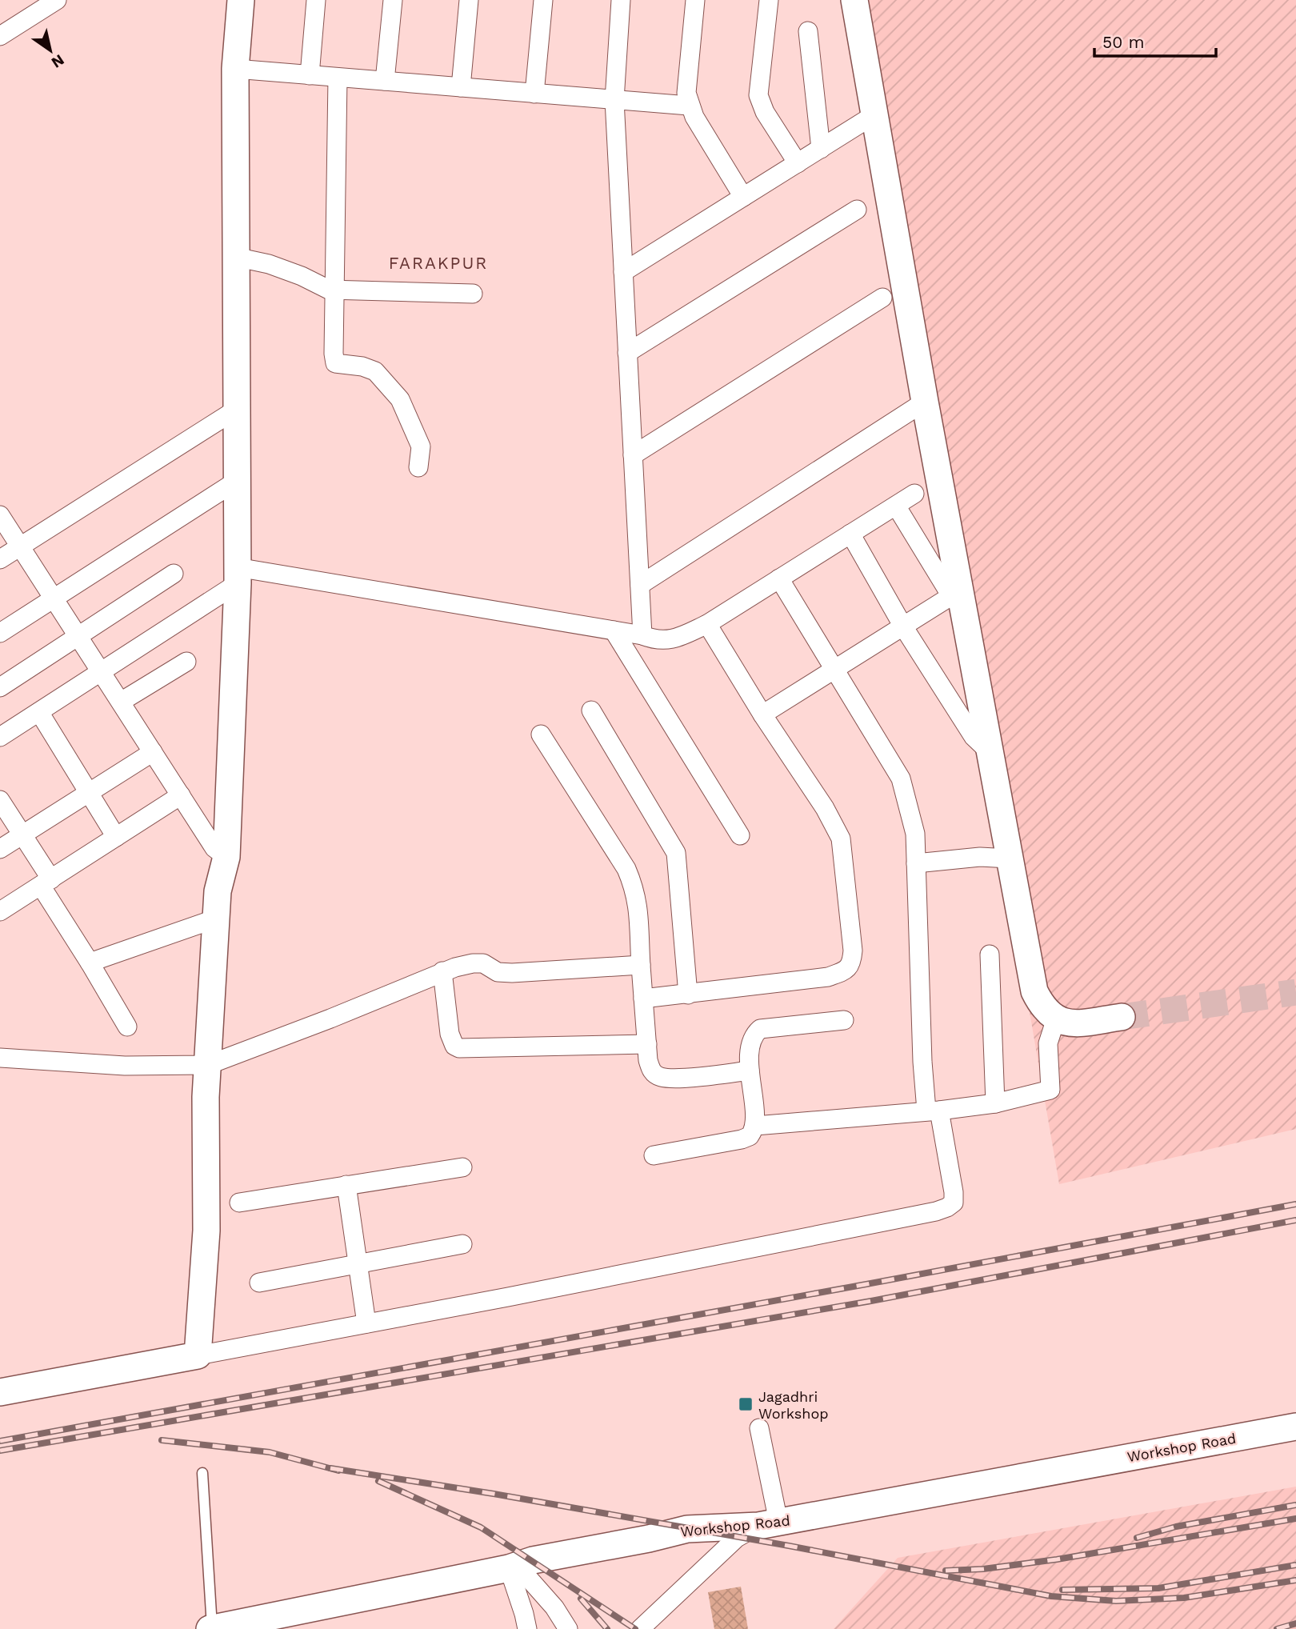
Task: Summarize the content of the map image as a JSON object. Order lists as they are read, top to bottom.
{
  "streets": {
    "street": ["Workshop Road"]
  },
  "districts": ["FARAKPUR"],
  "places": {
    "transit": ["Jagadhri Workshop"]
  },
  "scale_bar": "50 m",
  "north": "bottom right"
}
